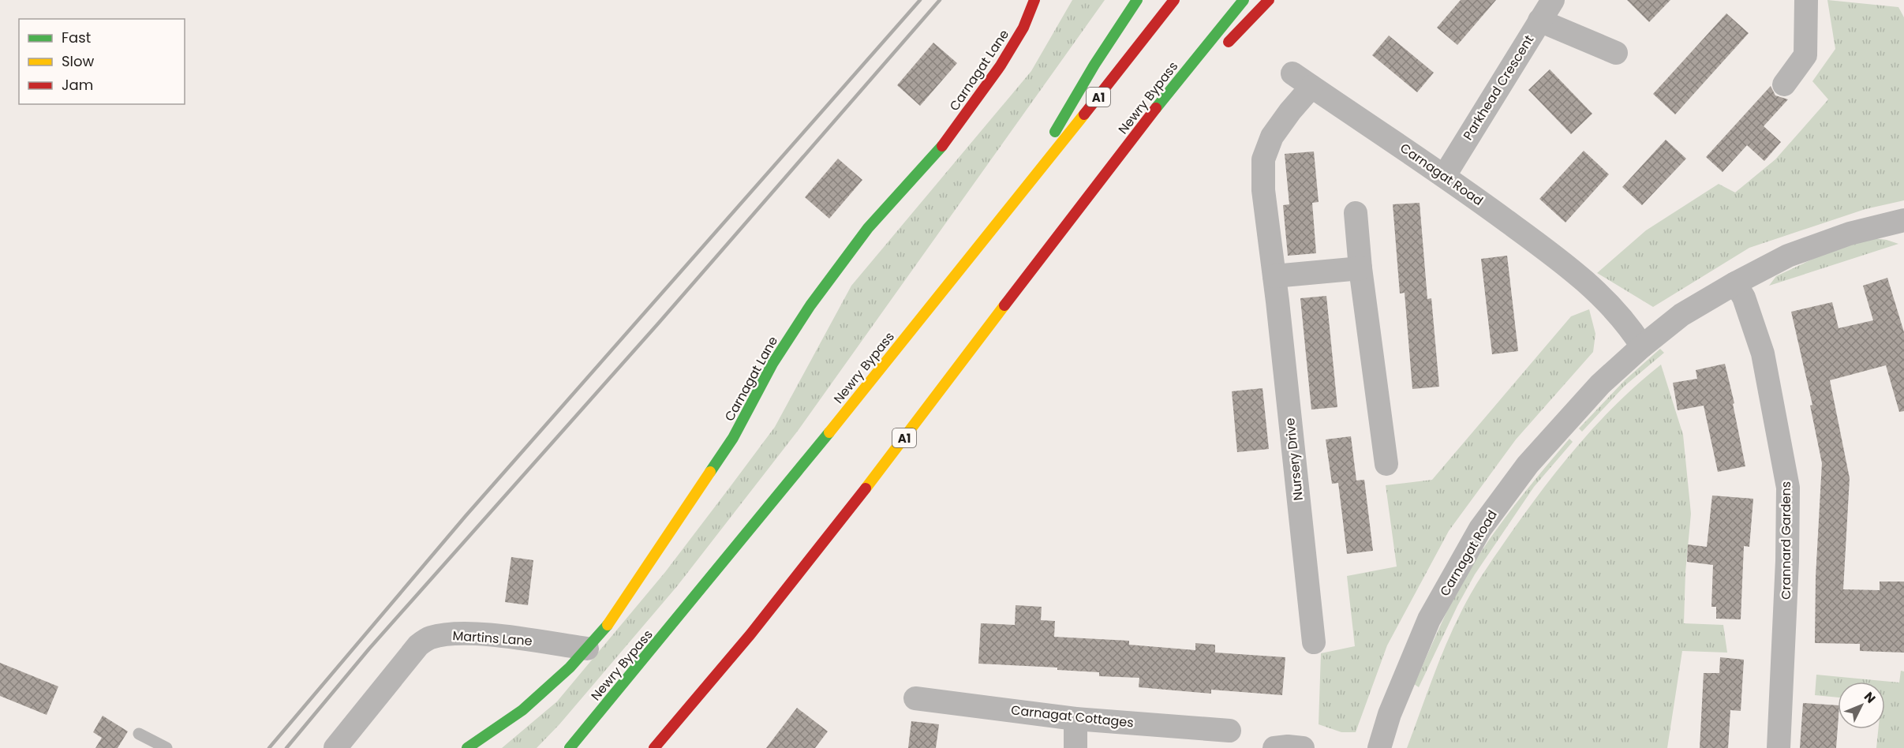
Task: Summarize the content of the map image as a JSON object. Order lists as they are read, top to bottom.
{
  "streets": {
    "main road": ["Carnagat Lane", "A1", "Newry Bypass"],
    "street": [
      "Parkhead Crescent",
      "Carnagat Road",
      "Nursery Drive",
      "Crannard Gardens",
      "Martins Lane",
      "Carnagat Cottages"
    ]
  },
  "crossings": [
    ["Carnagat Lane", "Martins Lane"],
    ["Parkhead Crescent", "Carnagat Road"],
    ["Carnagat Road", "Nursery Drive"],
    ["Carnagat Road", "Crannard Gardens"]
  ],
  "legend": ["Fast", "Slow", "Jam"],
  "north": "top right"
}
